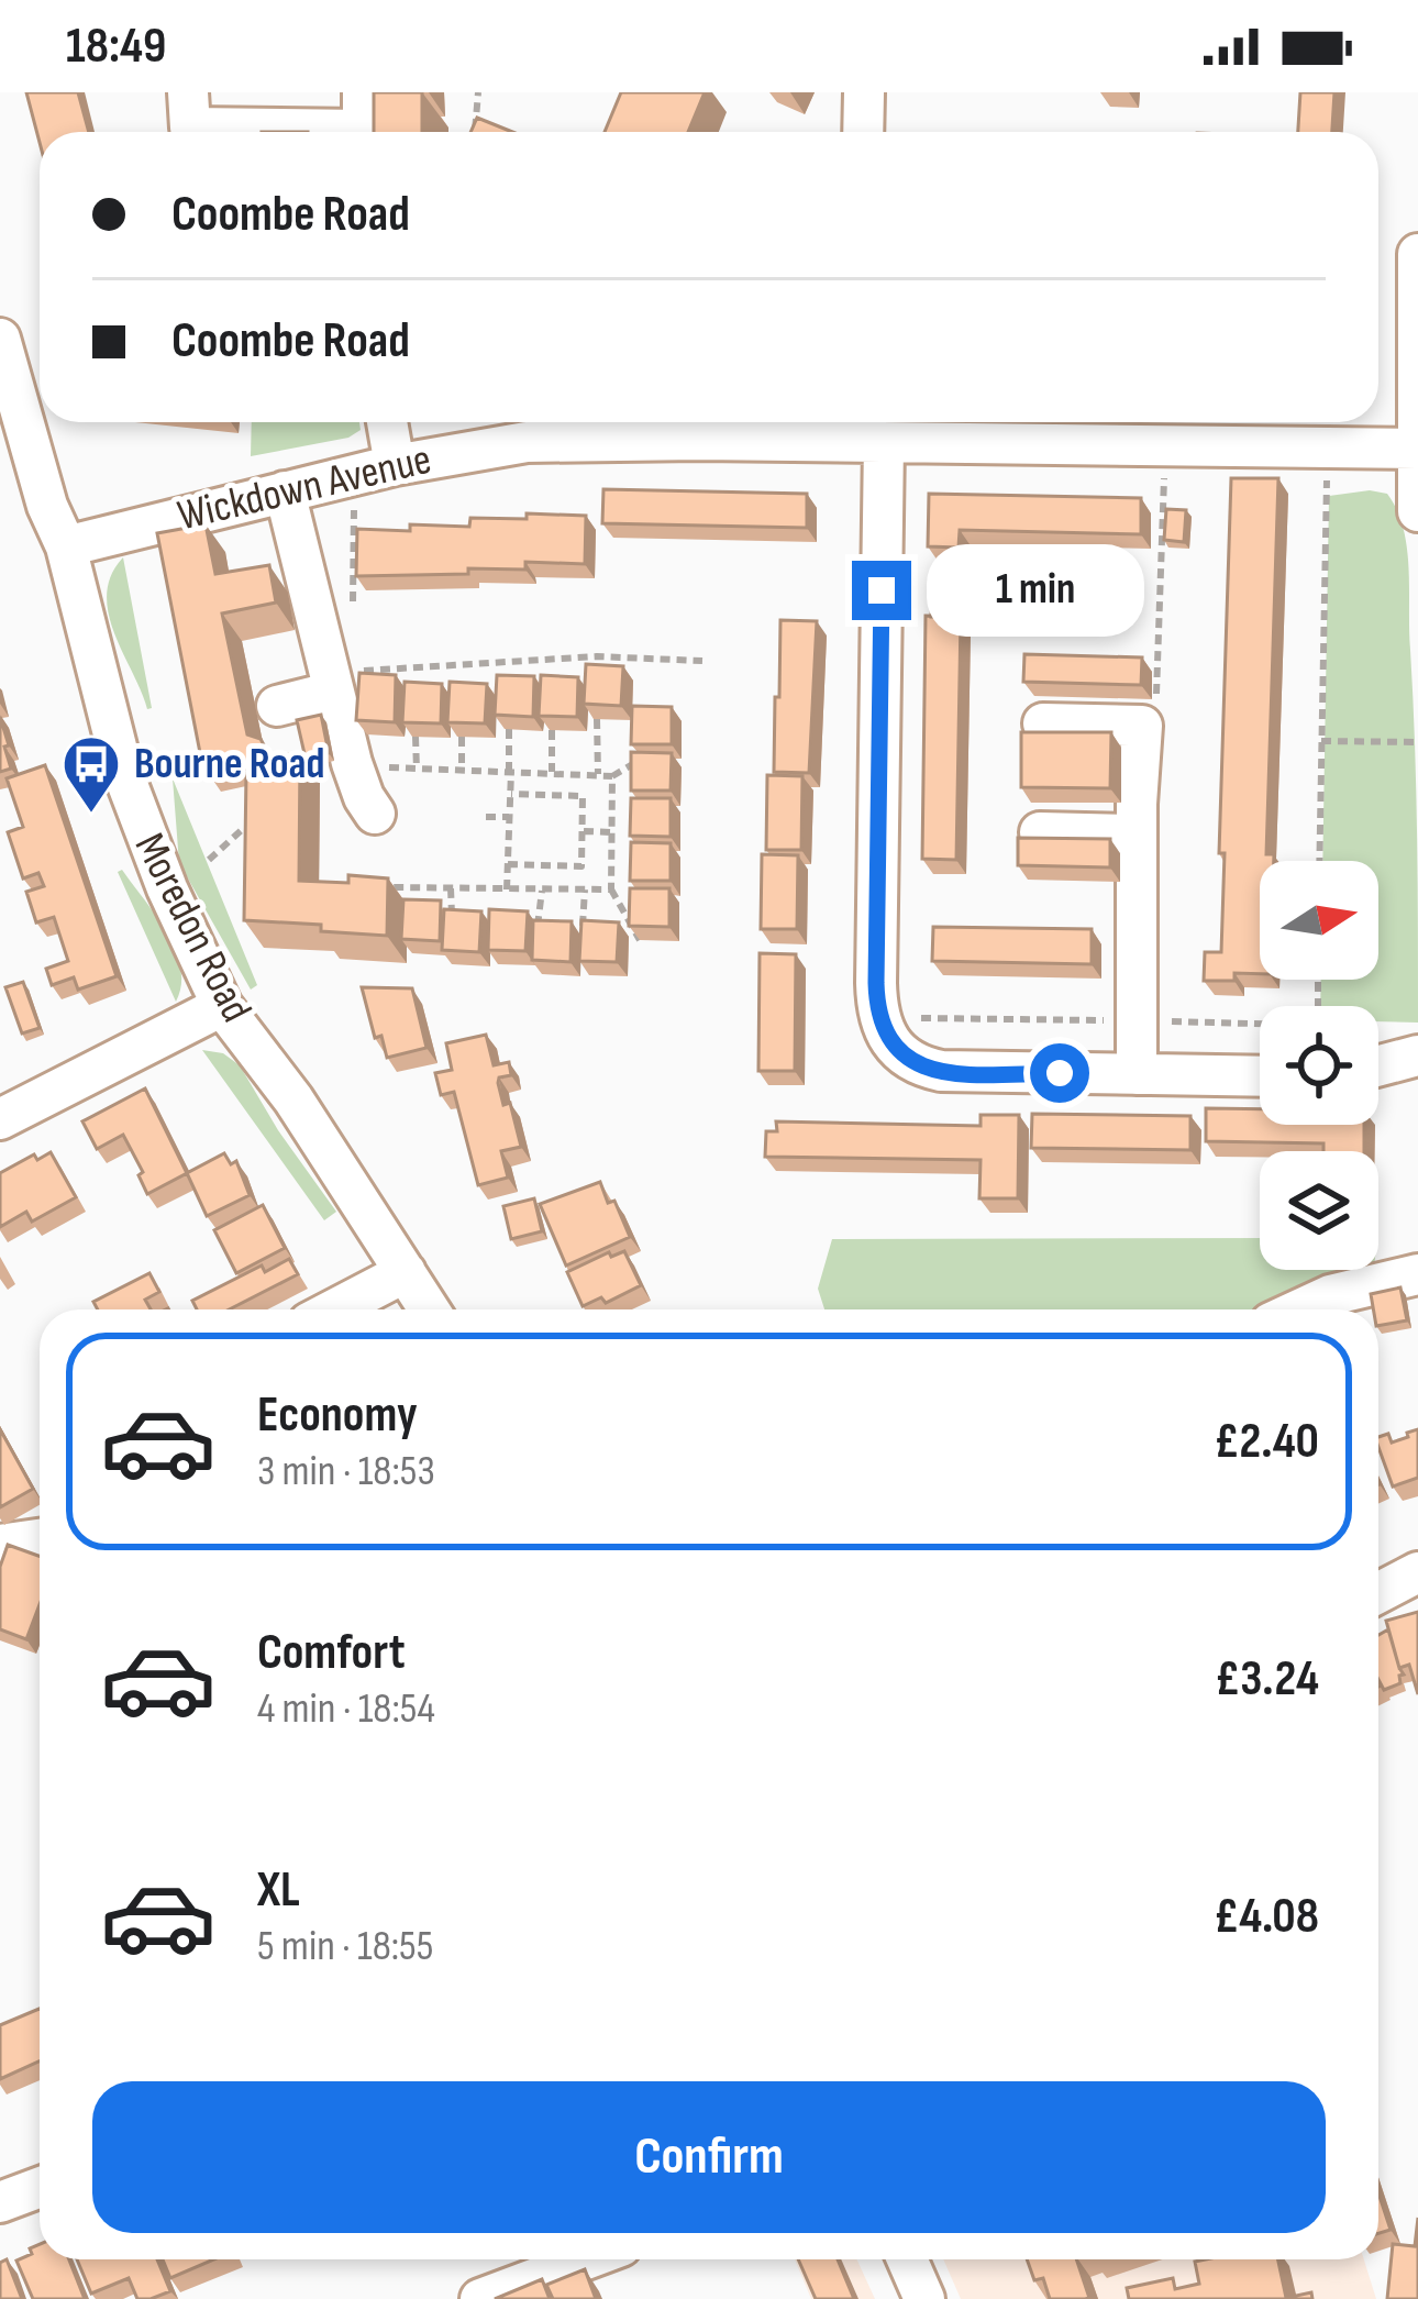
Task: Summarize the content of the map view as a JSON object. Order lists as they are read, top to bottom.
{
  "streets": {
    "street": ["Wickdown Avenue", "Moredon Road"]
  },
  "crossings": [
    ["Wickdown Avenue", "Moredon Road"]
  ],
  "places": {
    "bus stop": ["Bourne Road"]
  },
  "north": "right",
  "page": {
    "status": "18:49",
    "banner": ["Coombe Road", "Coombe Road"],
    "bubble": "1 min",
    "list": [
      {
        "name": "Economy",
        "note": "3 min · 18:53",
        "value": "£2.40"
      },
      {
        "name": "Comfort",
        "note": "4 min · 18:54",
        "value": "£3.24"
      },
      {
        "name": "XL",
        "note": "5 min · 18:55",
        "value": "£4.08"
      }
    ],
    "buttons": "Confirm"
  }
}
